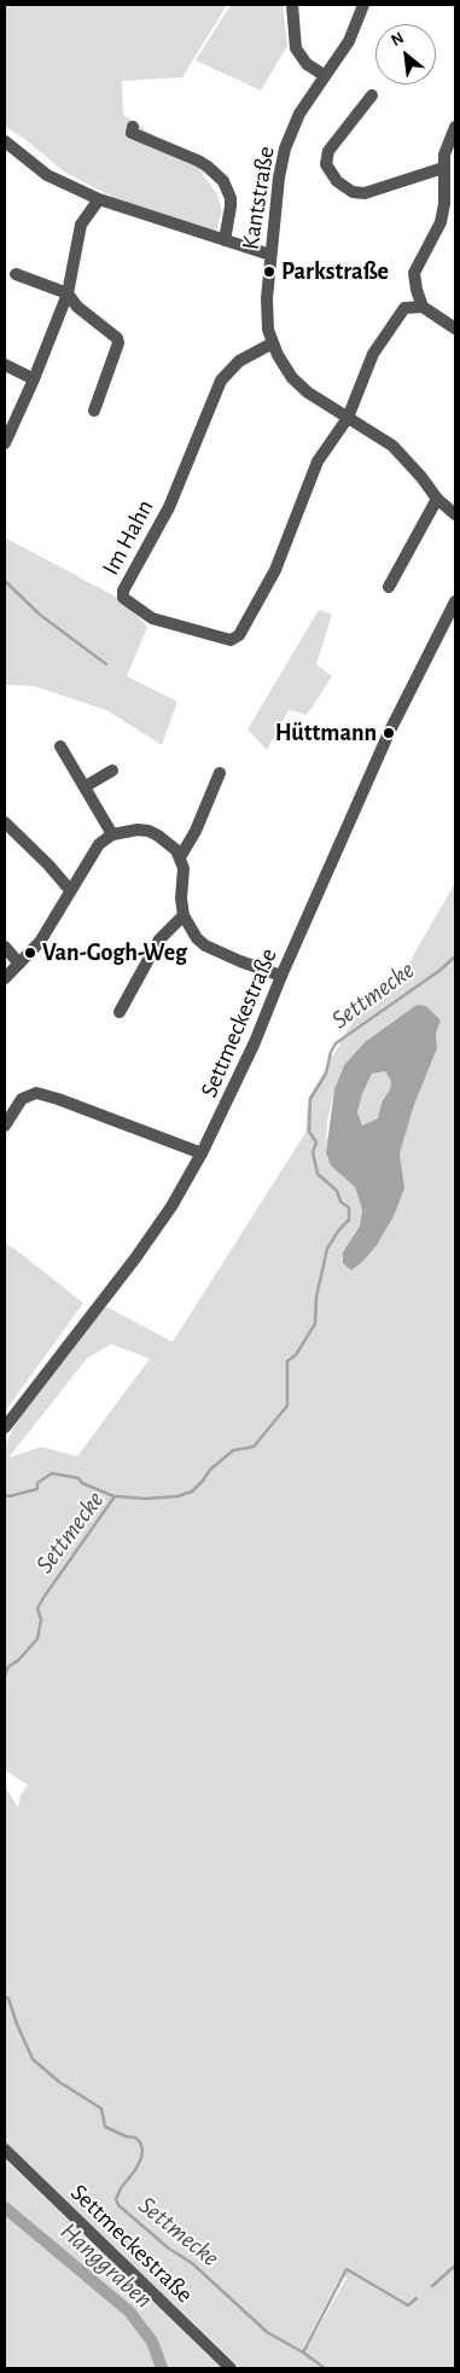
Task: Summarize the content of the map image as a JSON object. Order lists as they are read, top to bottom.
{
  "streets": {
    "street": ["Kantstraße", "Im Hahn", "Settmeckestraße"]
  },
  "crossings": [
    ["Kantstraße", "Im Hahn"]
  ],
  "water": ["Settmecke", "Hanggraben"],
  "places": ["Parkstraße", "Hüttmann", "Van-Gogh-Weg"],
  "north": "top left"
}
